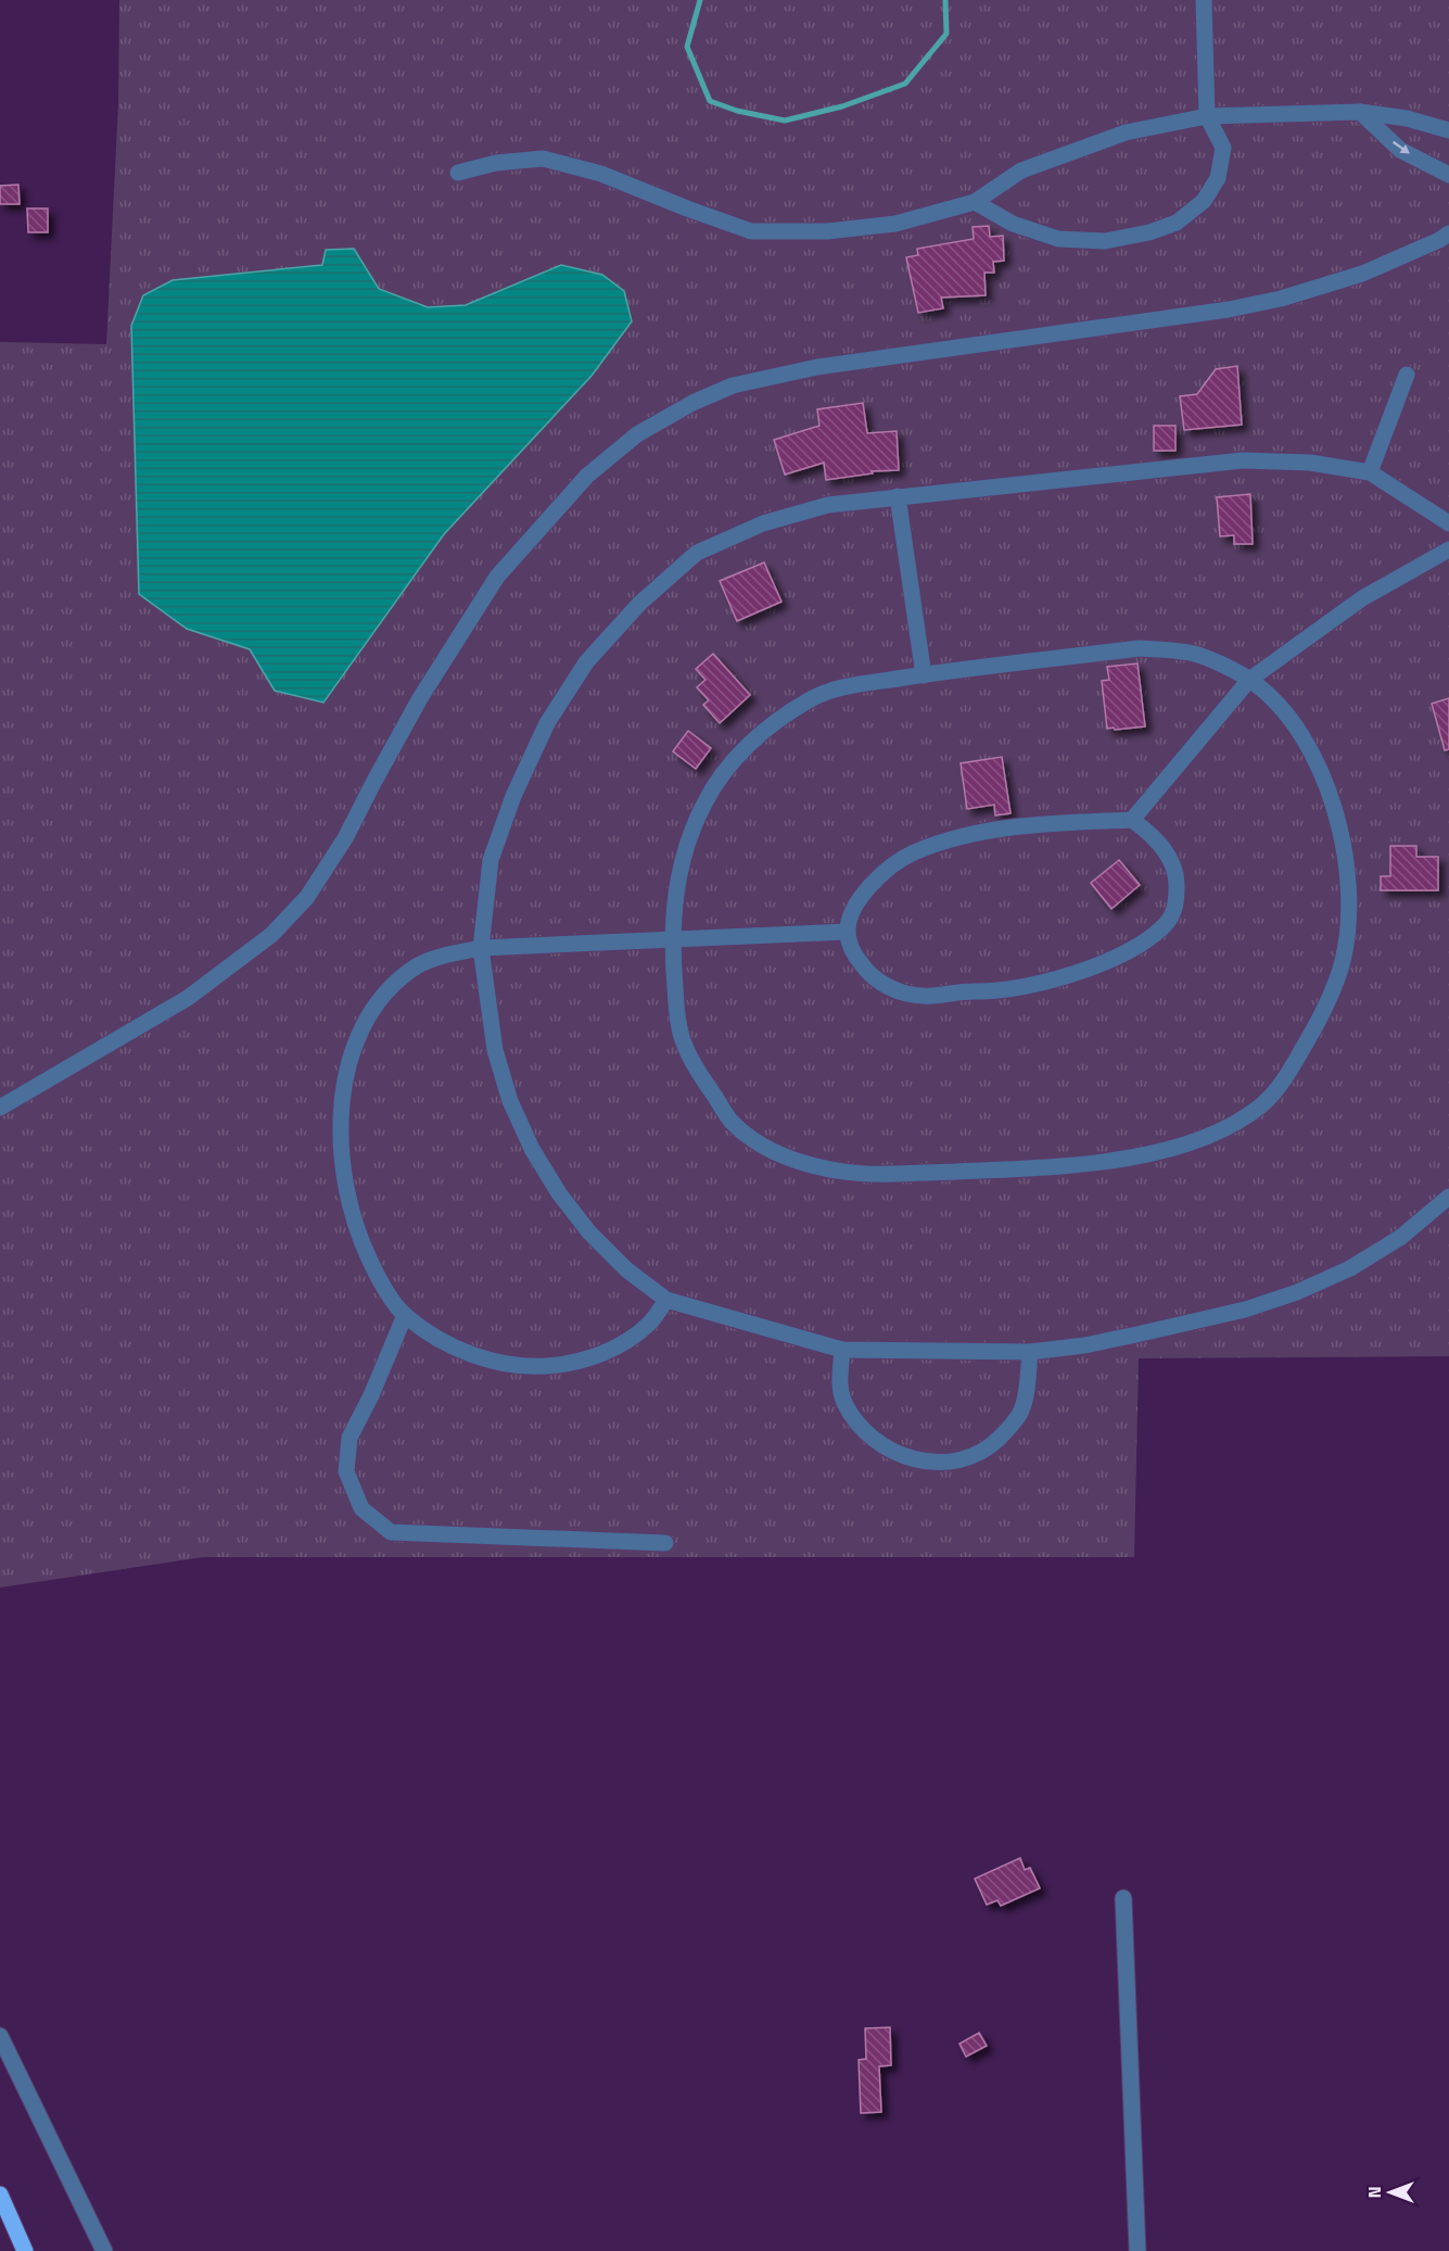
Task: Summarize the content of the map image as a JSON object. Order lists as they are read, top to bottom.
{
  "north": "left"
}
